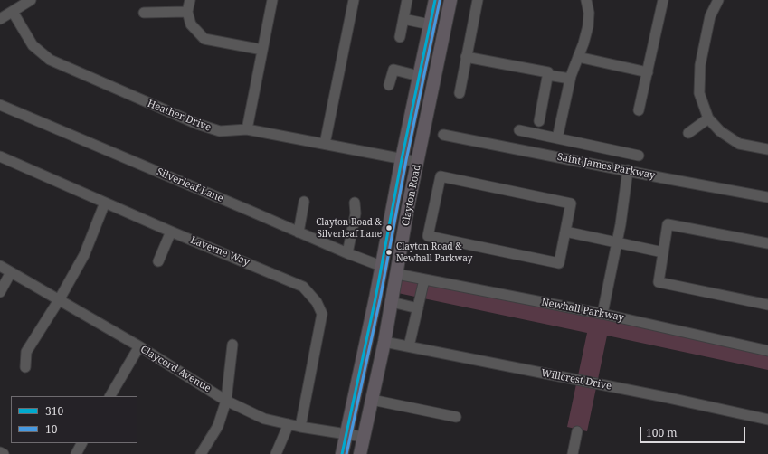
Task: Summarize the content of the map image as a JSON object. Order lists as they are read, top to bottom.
{
  "streets": {
    "main road": ["Clayton Road"],
    "street": [
      "Heather Drive",
      "Saint James Parkway",
      "Silverleaf Lane",
      "Laverne Way",
      "Newhall Parkway",
      "Claycord Avenue",
      "Willcrest Drive"
    ]
  },
  "crossings": [
    ["Heather Drive", "Clayton Road"],
    ["Silverleaf Lane", "Clayton Road"],
    ["Clayton Road", "Newhall Parkway"],
    ["Clayton Road", "Claycord Avenue"],
    ["Clayton Road", "Willcrest Drive"],
    ["Laverne Way", "Claycord Avenue"]
  ],
  "places": ["Clayton Road & Silverleaf Lane", "Clayton Road & Newhall Parkway"],
  "lines": ["transit line 310", "transit line 10"],
  "legend": ["310", "10"],
  "scale_bar": "100 m"
}
